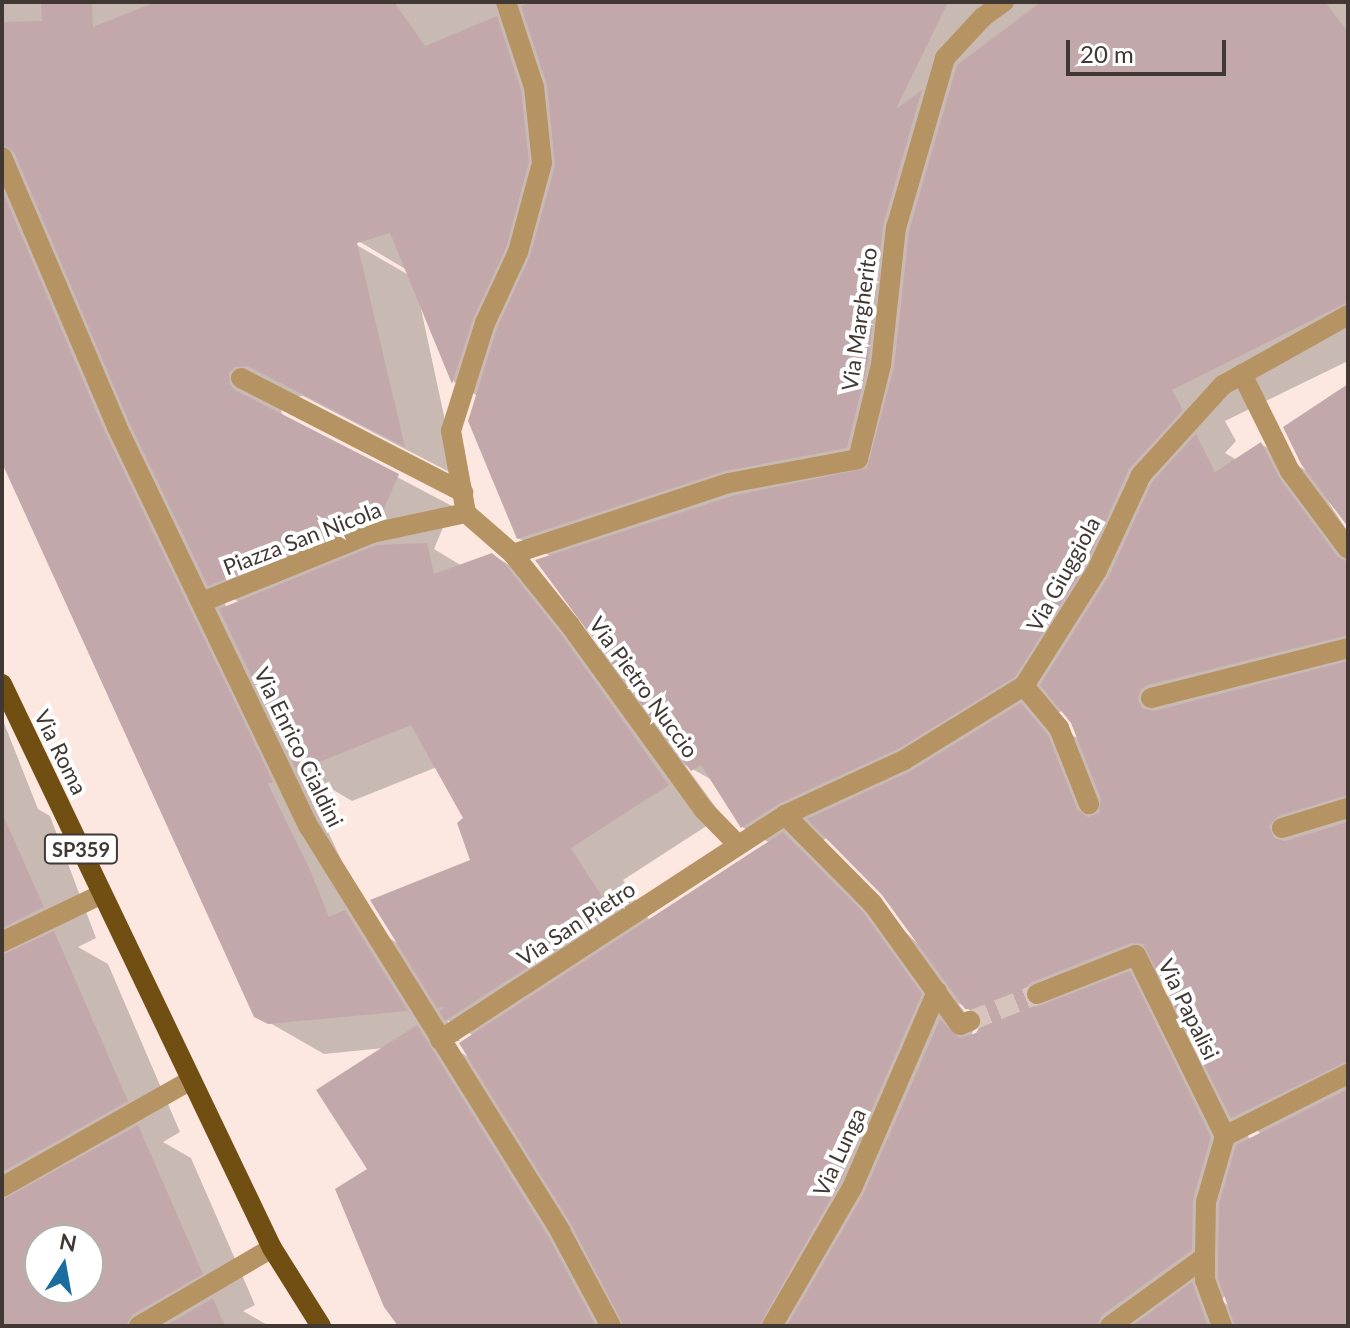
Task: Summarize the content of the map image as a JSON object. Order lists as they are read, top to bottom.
{
  "streets": {
    "main road": ["Via Roma", "SP359"],
    "street": [
      "Via Margherito",
      "Piazza San Nicola",
      "Via Giuggiola",
      "Via Pietro Nuccio",
      "Via Enrico Cialdini",
      "Via San Pietro",
      "Via Papalisi",
      "Via Lunga"
    ]
  },
  "crossings": [
    ["Via Margherito", "Via Pietro Nuccio"],
    ["Piazza San Nicola", "Via Enrico Cialdini"],
    ["Via Giuggiola", "Via Pietro Nuccio"],
    ["Via Giuggiola", "Via San Pietro"],
    ["Via Pietro Nuccio", "Via San Pietro"],
    ["Via Enrico Cialdini", "Via San Pietro"],
    ["Via Roma", "SP359"]
  ],
  "scale_bar": "20 m",
  "north": "top"
}
